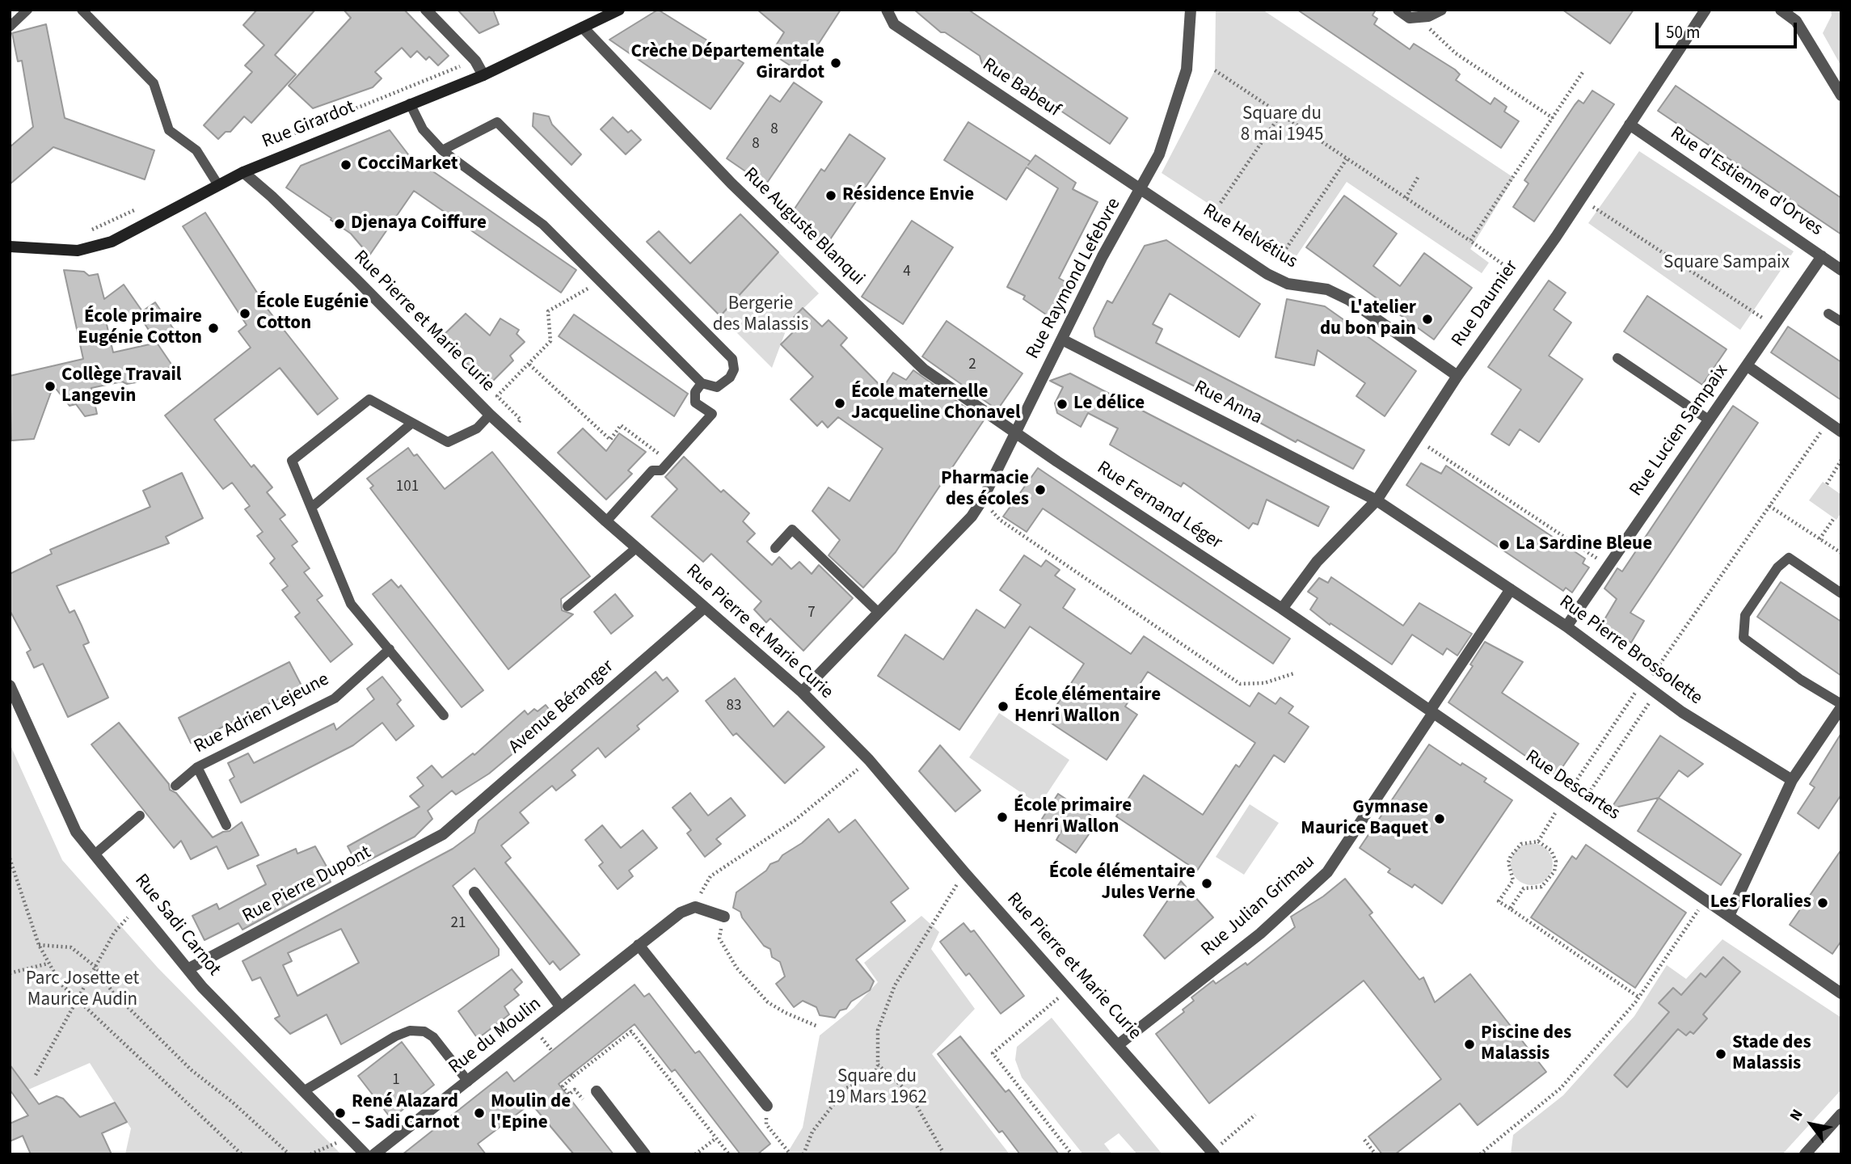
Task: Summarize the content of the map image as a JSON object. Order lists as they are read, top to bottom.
{
  "streets": {
    "street": [
      "Rue Babeuf",
      "Rue Girardot",
      "Rue d'Estienne d'Orves",
      "Rue Auguste Blanqui",
      "Rue Helvétius",
      "Rue Raymond Lefebvre",
      "Rue Daumier",
      "Rue Pierre et Marie Curie",
      "Rue Anna",
      "Rue Lucien Sampaix",
      "Rue Fernand Léger",
      "Rue Pierre Brossolette",
      "Avenue Béranger",
      "Rue Descartes",
      "Rue Pierre Dupont",
      "Rue Julian Grimau",
      "Rue Sadi Carnot",
      "Rue du Moulin"
    ],
    "lane": ["Rue Adrien Lejeune"]
  },
  "crossings": [
    ["Rue Babeuf", "Rue Helvétius"],
    ["Rue Babeuf", "Rue Raymond Lefebvre"],
    ["Rue Girardot", "Rue Auguste Blanqui"],
    ["Rue Girardot", "Rue Pierre et Marie Curie"],
    ["Rue d'Estienne d'Orves", "Rue Daumier"],
    ["Rue d'Estienne d'Orves", "Rue Lucien Sampaix"],
    ["Rue Auguste Blanqui", "Rue Raymond Lefebvre"],
    ["Rue Auguste Blanqui", "Rue Fernand Léger"],
    ["Rue Helvétius", "Rue Raymond Lefebvre"],
    ["Rue Helvétius", "Rue Daumier"],
    ["Rue Raymond Lefebvre", "Rue Pierre et Marie Curie"],
    ["Rue Raymond Lefebvre", "Rue Anna"],
    ["Rue Raymond Lefebvre", "Rue Fernand Léger"],
    ["Rue Daumier", "Rue Anna"],
    ["Rue Daumier", "Rue Fernand Léger"],
    ["Rue Daumier", "Rue Pierre Brossolette"],
    ["Rue Daumier", "Rue Descartes"],
    ["Rue Pierre et Marie Curie", "Avenue Béranger"],
    ["Rue Pierre et Marie Curie", "Rue Julian Grimau"],
    ["Rue Anna", "Rue Pierre Brossolette"],
    ["Rue Lucien Sampaix", "Rue Pierre Brossolette"],
    ["Rue Fernand Léger", "Rue Descartes"],
    ["Rue Pierre Brossolette", "Rue Julian Grimau"],
    ["Avenue Béranger", "Rue Pierre Dupont"],
    ["Rue Descartes", "Rue Julian Grimau"],
    ["Rue Pierre Dupont", "Rue Sadi Carnot"]
  ],
  "parks": [
    "Square du 8 mai 1945",
    "Square Sampaix",
    "Bergerie des Malassis",
    "Parc Josette et Maurice Audin",
    "Square du 19 Mars 1962"
  ],
  "places": [
    "Crèche Départementale Girardot",
    "CocciMarket",
    "Résidence Envie",
    "Djenaya Coiffure",
    "École Eugénie Cotton",
    "L'atelier du bon pain",
    "École primaire Eugénie Cotton",
    "Collège Travail Langevin",
    "École maternelle Jacqueline Chonavel",
    "Le délice",
    "Pharmacie des écoles",
    "La Sardine Bleue",
    "École élémentaire Henri Wallon",
    "École primaire Henri Wallon",
    "Gymnase Maurice Baquet",
    "École élémentaire Jules Verne",
    "Les Floralies",
    "Piscine des Malassis",
    "Stade des Malassis",
    "René Alazard – Sadi Carnot",
    "Moulin de l'Epine"
  ],
  "house_numbers": [
    "8",
    "8",
    "4",
    "2",
    "101",
    "7",
    "83",
    "21",
    "1"
  ],
  "scale_bar": "50 m",
  "north": "top left"
}
